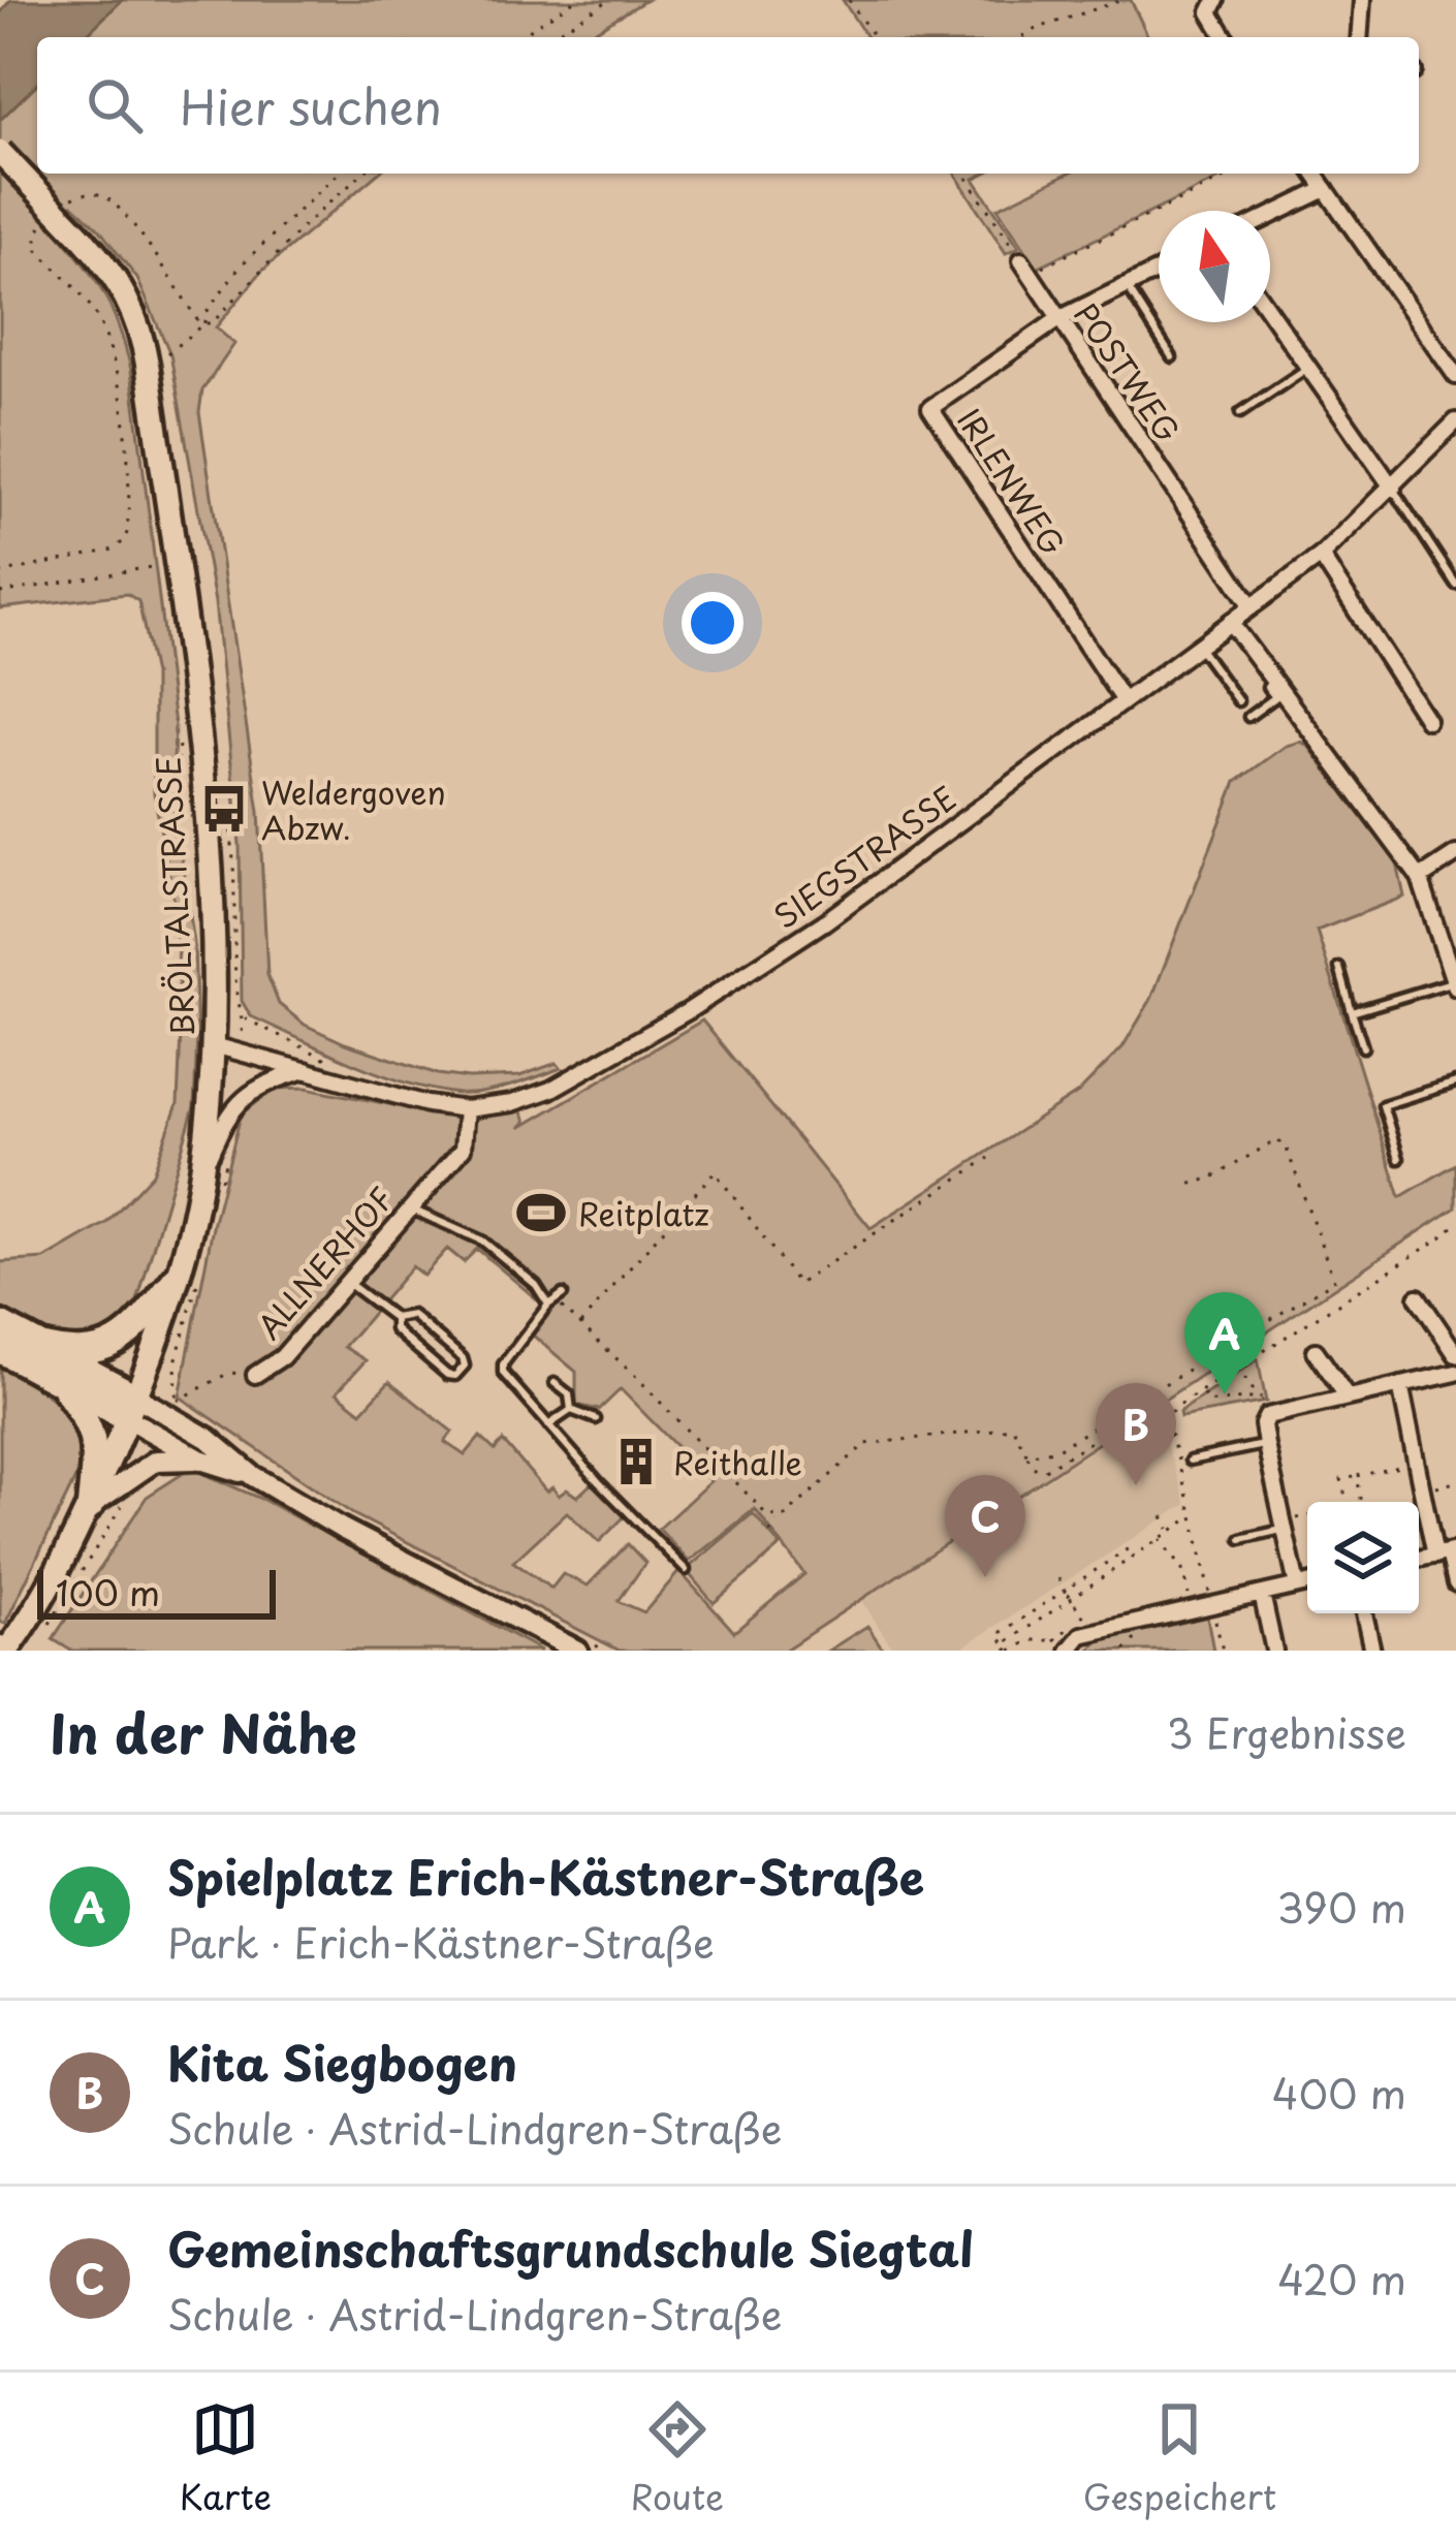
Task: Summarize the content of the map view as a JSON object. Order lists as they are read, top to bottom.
{
  "streets": {
    "main road": ["BRÖLTALSTRASSE"],
    "street": [
      "POSTWEG",
      "IRLENWEG",
      "SIEGSTRASSE",
      "ALLNERHOF"
    ]
  },
  "crossings": [
    ["POSTWEG", "IRLENWEG"],
    ["POSTWEG", "SIEGSTRASSE"],
    ["IRLENWEG", "SIEGSTRASSE"],
    ["SIEGSTRASSE", "BRÖLTALSTRASSE"],
    ["SIEGSTRASSE", "ALLNERHOF"],
    ["BRÖLTALSTRASSE", "ALLNERHOF"]
  ],
  "places": {
    "bus stop": ["Weldergoven Abzw."],
    "sports": ["Reitplatz"],
    "building": ["Reithalle"]
  },
  "scale_bar": "100 m",
  "north": "top",
  "page": {
    "search": "Hier suchen",
    "pins": ["A", "B", "C"],
    "scale": "100 m",
    "heading": ["In der Nähe", "3 Ergebnisse"],
    "list": [
      {
        "mark": "A",
        "name": "Spielplatz Erich-Kästner-Straße",
        "note": "Park · Erich-Kästner-Straße",
        "value": "390 m"
      },
      {
        "mark": "B",
        "name": "Kita Siegbogen",
        "note": "Schule · Astrid-Lindgren-Straße",
        "value": "400 m"
      },
      {
        "mark": "C",
        "name": "Gemeinschaftsgrundschule Siegtal",
        "note": "Schule · Astrid-Lindgren-Straße",
        "value": "420 m"
      }
    ],
    "nav": ["Karte", "Route", "Gespeichert"]
  }
}
